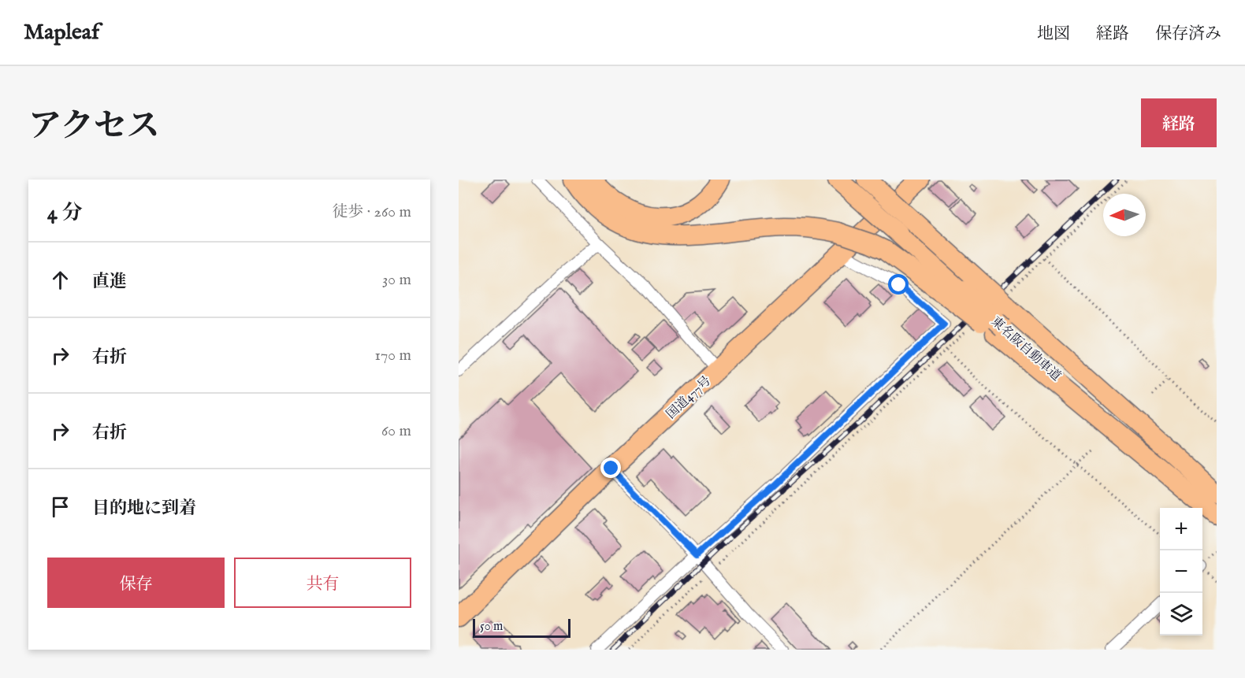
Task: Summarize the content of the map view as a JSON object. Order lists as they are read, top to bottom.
{
  "streets": {
    "highway": ["東名阪自動車道", "国道477号"]
  },
  "scale_bar": "50 m",
  "north": "left",
  "page": {
    "header": "Mapleaf",
    "nav": ["地図", "経路", "保存済み"],
    "title": "アクセス",
    "buttons": [
      "経路",
      ["保存", "共有"]
    ],
    "heading": ["4 分", "徒歩 · 260 m"],
    "list": [
      ["直進", "30 m"],
      ["右折", "170 m"],
      ["右折", "60 m"],
      "目的地に到着"
    ],
    "map_buttons": ["+", "−"],
    "scale": "50 m"
  }
}
